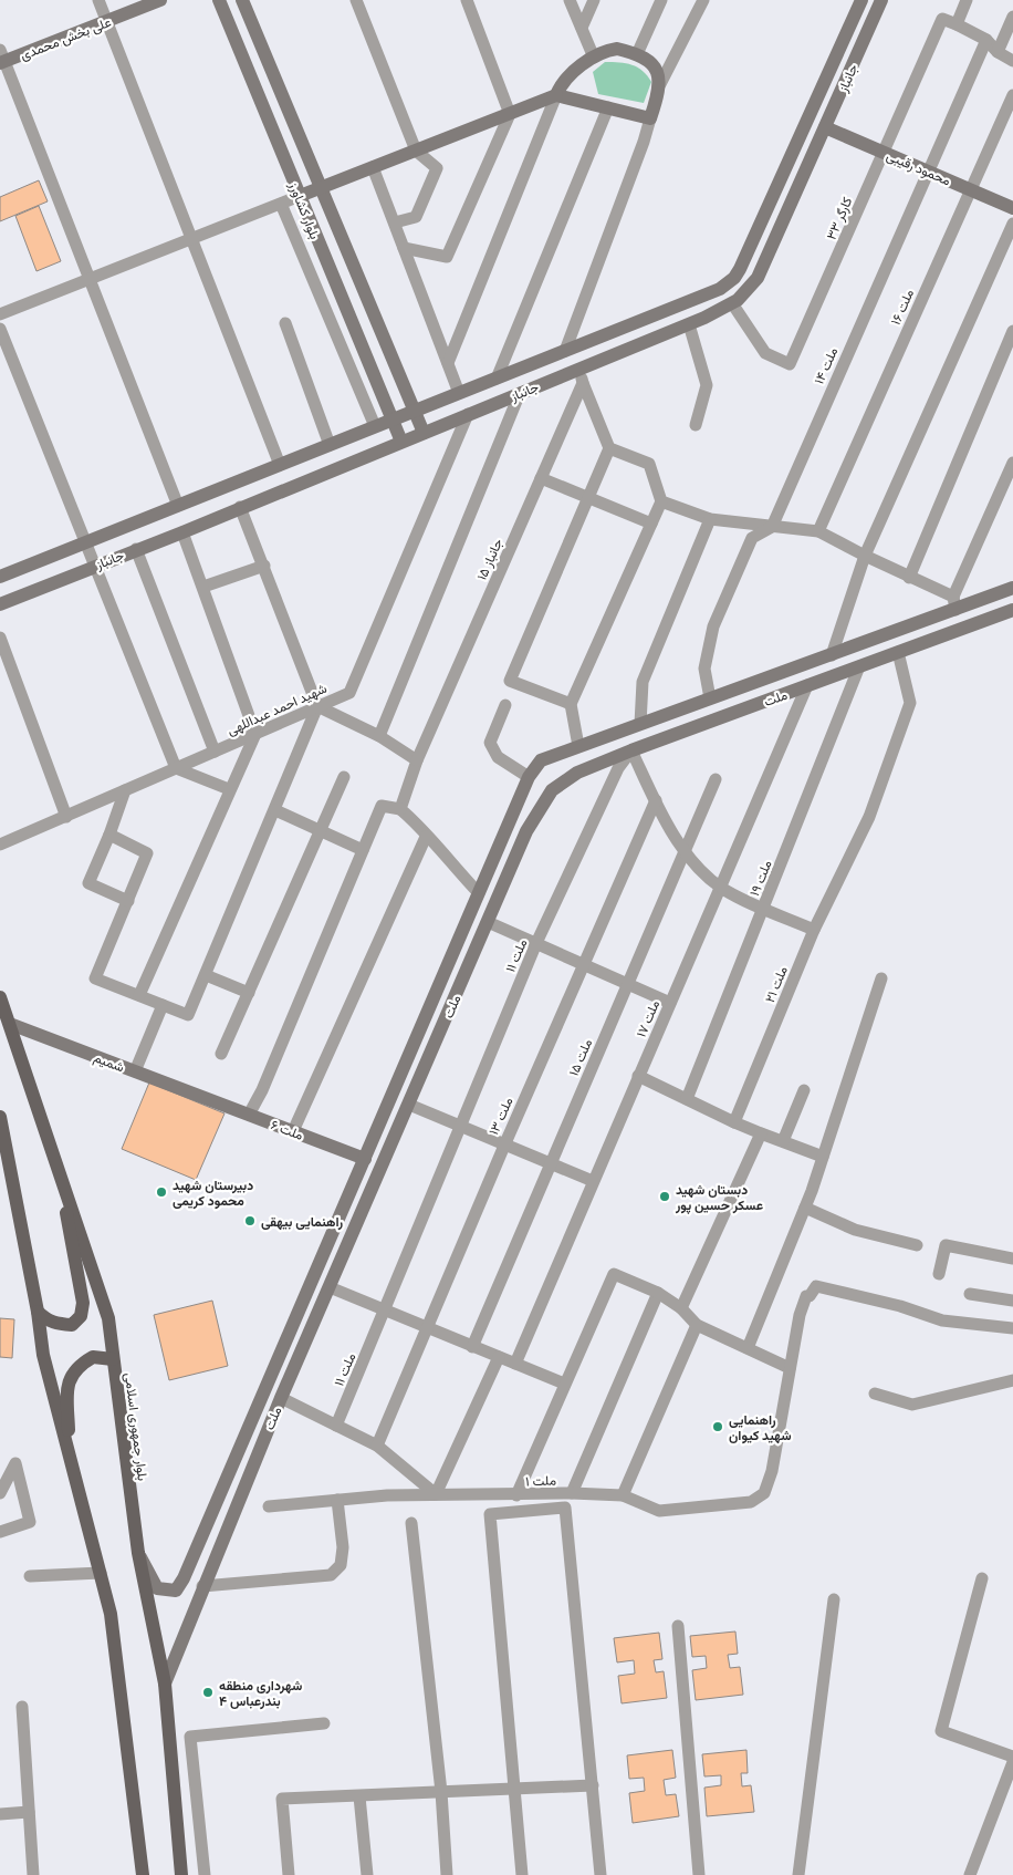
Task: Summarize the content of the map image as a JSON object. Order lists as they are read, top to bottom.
{
  "streets": {
    "main road": [
      "علی بخش محمدی",
      "جانباز",
      "محمود رقیبی",
      "بلوار کشاورز",
      "ملت",
      "شمیم",
      "ملت ۶",
      "بلوار جمهوری اسلامی"
    ],
    "street": [
      "کارگر ۳۳",
      "ملت ۱۶",
      "ملت ۱۴",
      "جانباز ۱۵",
      "شهید احمد عبداللهی",
      "ملت ۱۹",
      "ملت ۱۱",
      "ملت ۲۱",
      "ملت ۱۷",
      "ملت ۱۵",
      "ملت ۱۳",
      "ملت ۱"
    ]
  },
  "crossings": [
    ["جانباز", "محمود رقیبی"],
    ["جانباز", "بلوار کشاورز"],
    ["جانباز", "کارگر ۳۳"],
    ["جانباز", "شهید احمد عبداللهی"],
    ["محمود رقیبی", "کارگر ۳۳"],
    ["محمود رقیبی", "ملت ۱۶"],
    ["محمود رقیبی", "ملت ۱۴"],
    ["ملت", "ملت ۱۹"],
    ["ملت", "ملت ۱۱"],
    ["ملت", "ملت ۲۱"],
    ["ملت", "ملت ۱۷"],
    ["ملت", "ملت ۶"],
    ["ملت", "بلوار جمهوری اسلامی"],
    ["شمیم", "ملت ۶"],
    ["شمیم", "بلوار جمهوری اسلامی"]
  ],
  "places": [
    "دبیرستان شهید محمود کریمی",
    "دبستان شهید عسکر حسین پور",
    "راهنمایی بیهقی",
    "راهنمایی شهید کیوان",
    "شهرداری منطقه ۴ بندرعباس"
  ]
}
